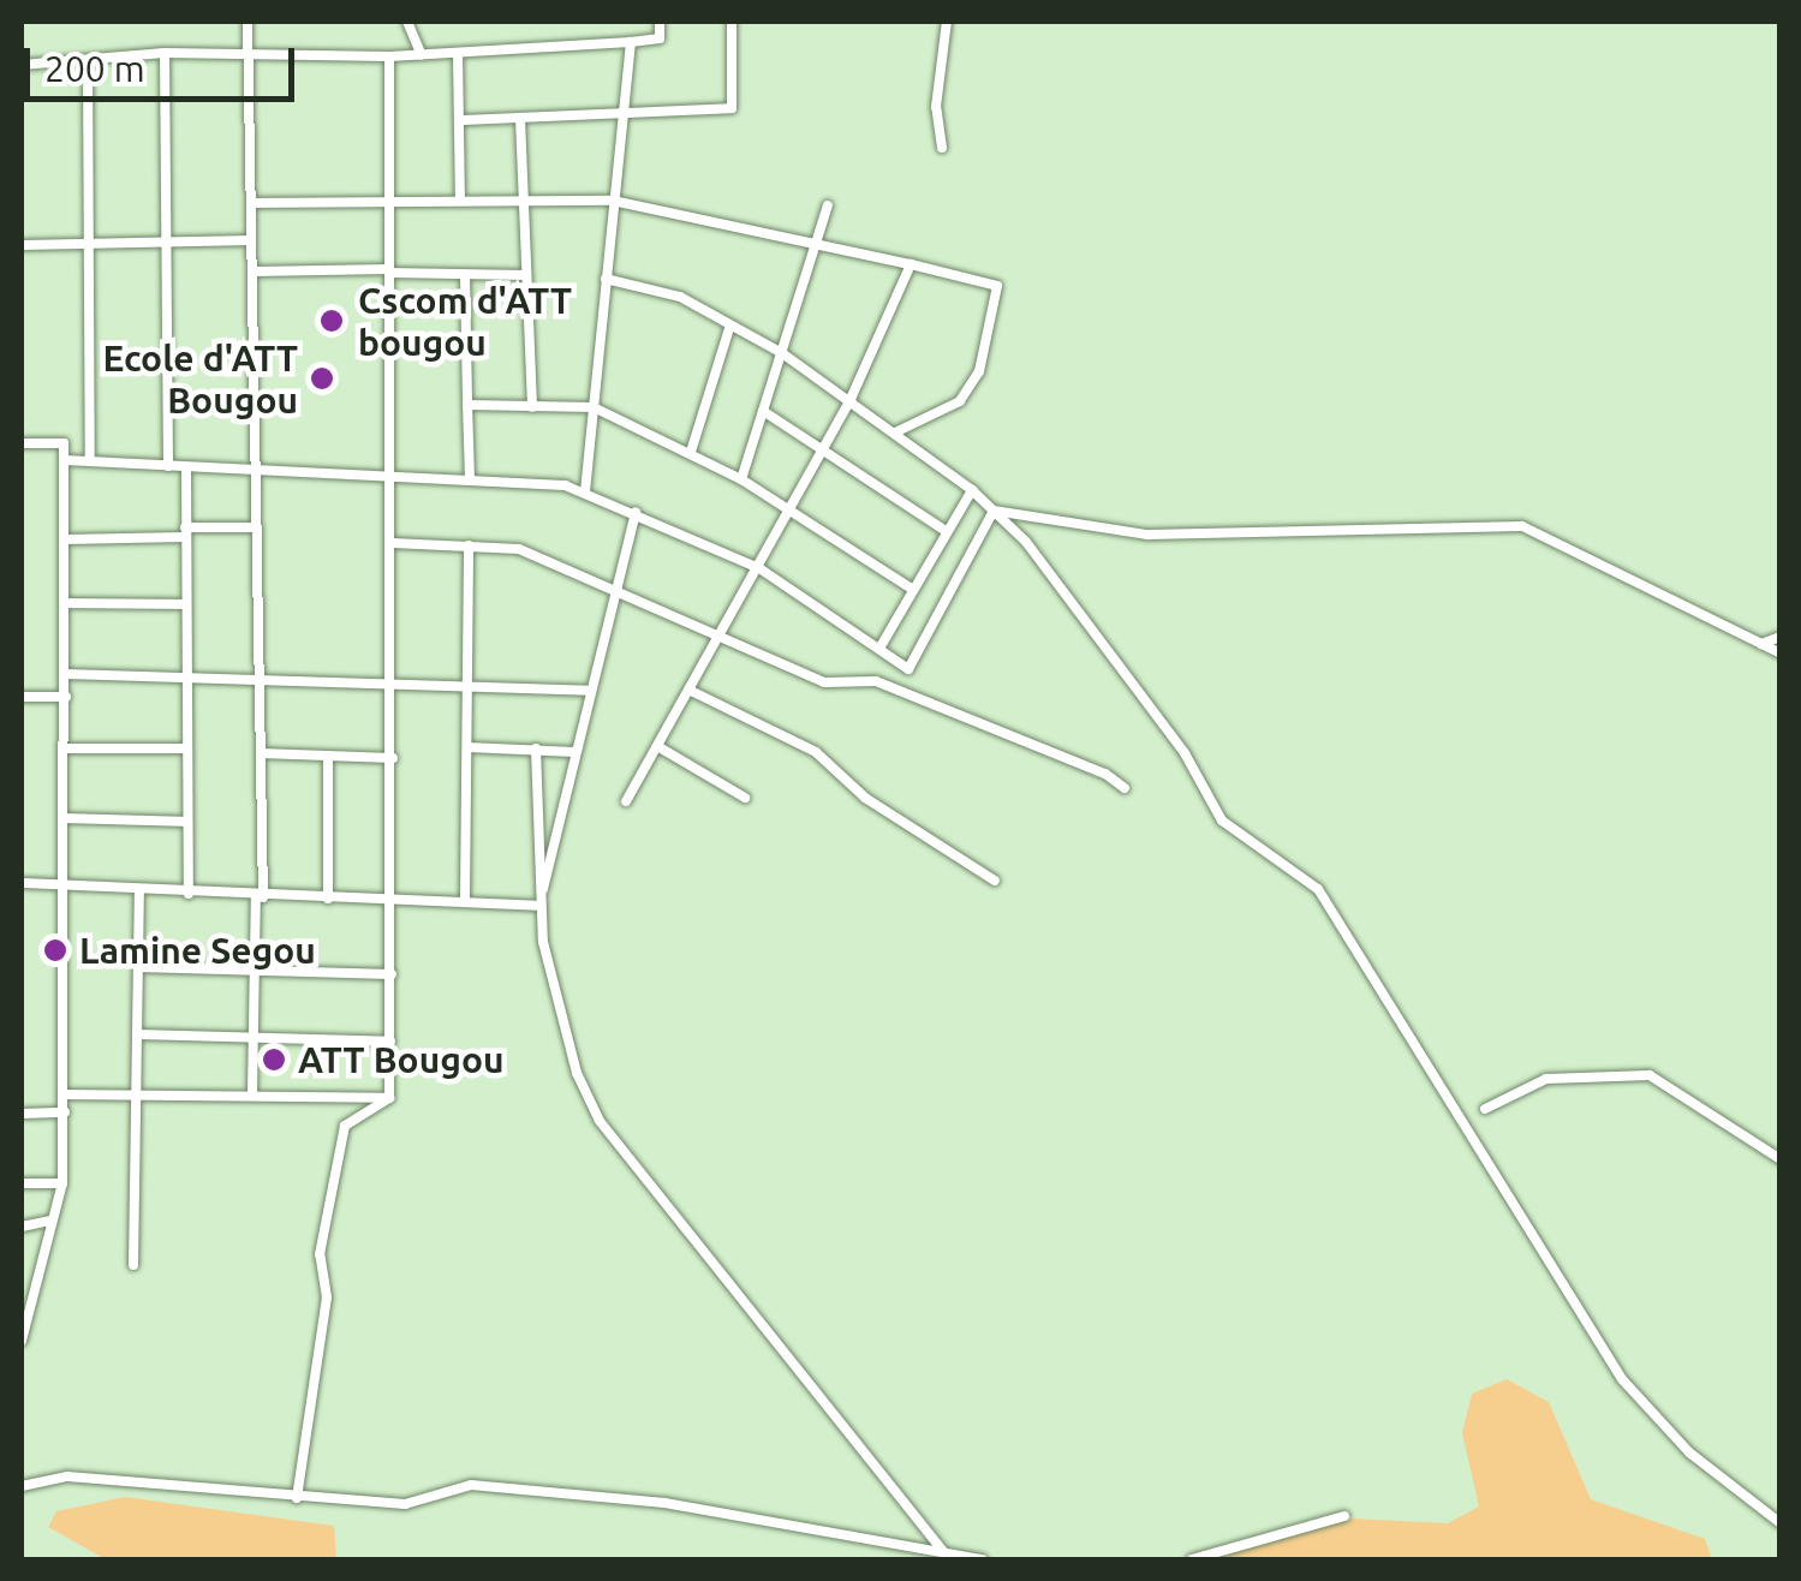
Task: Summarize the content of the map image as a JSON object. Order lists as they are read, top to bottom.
{
  "places": [
    "Cscom d'ATT bougou",
    "Ecole d'ATT Bougou",
    "Lamine Segou",
    "ATT Bougou"
  ],
  "scale_bar": "200 m"
}
